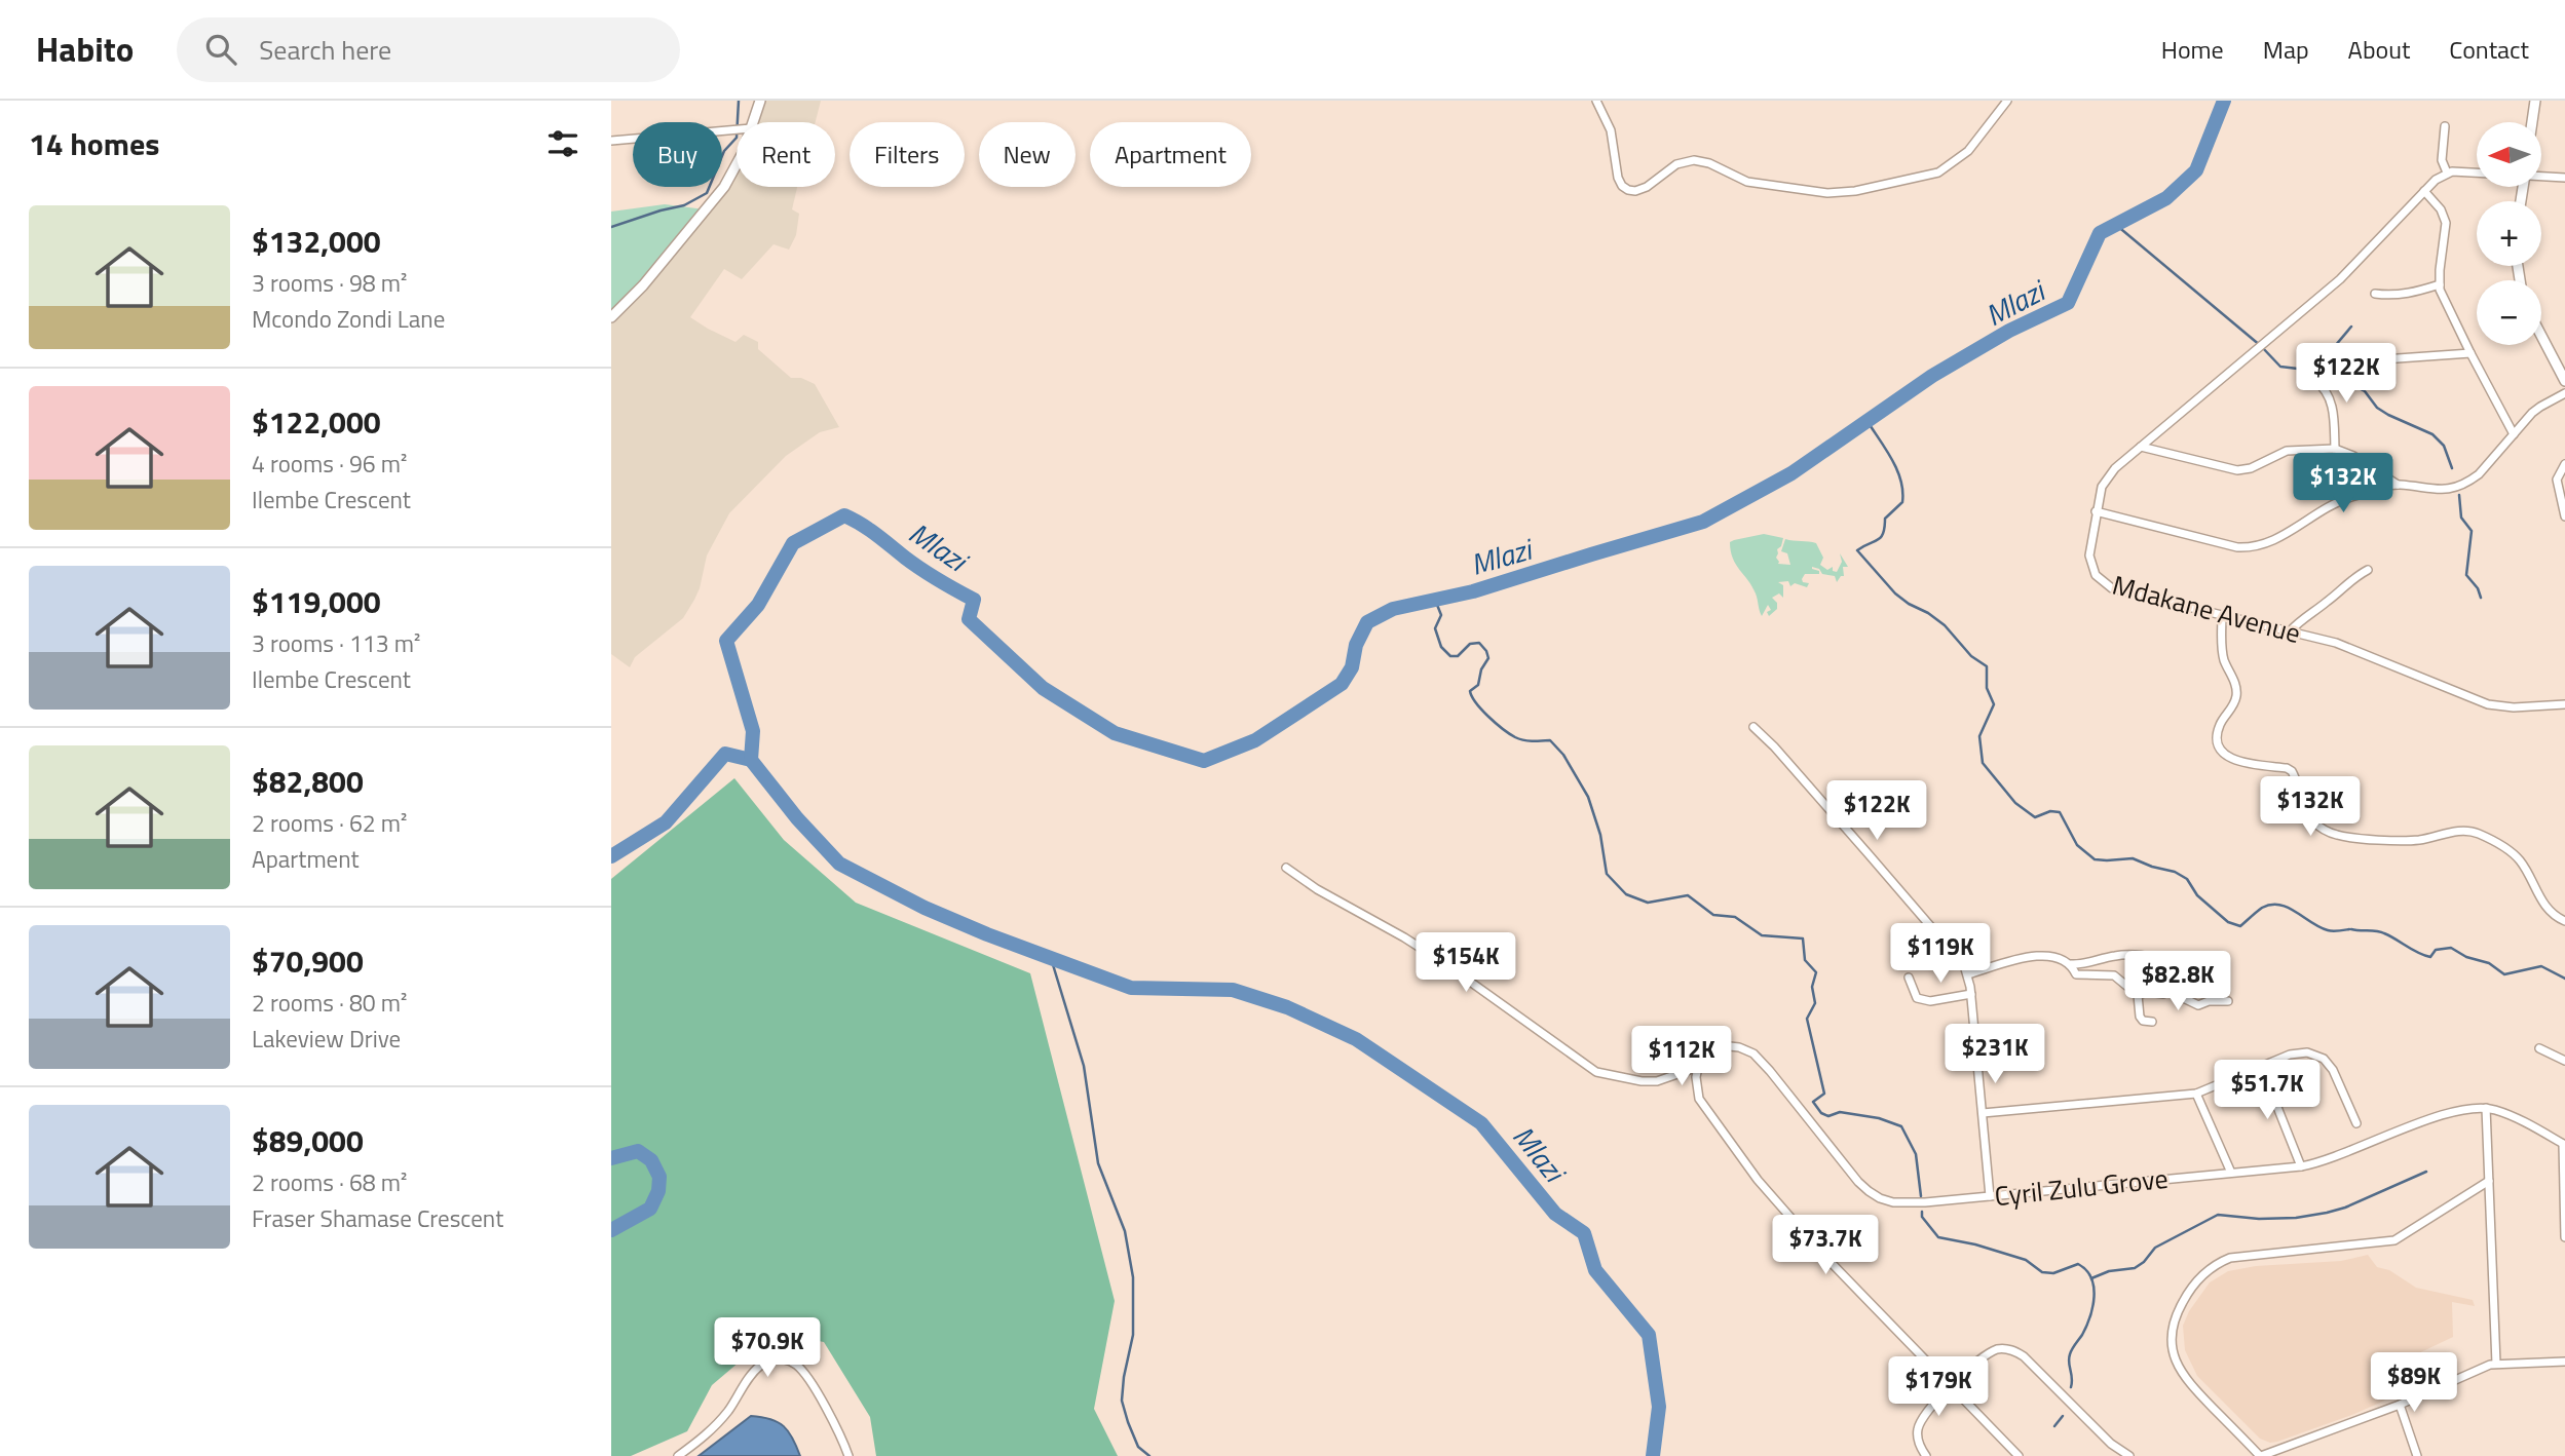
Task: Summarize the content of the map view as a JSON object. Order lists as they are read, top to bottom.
{
  "streets": {
    "street": ["Mdakane Avenue", "Cyril Zulu Grove"]
  },
  "water": ["Mlazi"],
  "north": "left",
  "page": {
    "header": "Habito",
    "search": "Search here",
    "nav": [
      "Home",
      "Map",
      "About",
      "Contact"
    ],
    "heading": "14 homes",
    "map_buttons": ["+", "−"],
    "chip": [
      "Buy",
      "Rent",
      "Filters",
      "New",
      "Apartment"
    ],
    "list": [
      {
        "name": "$132,000",
        "note": "3 rooms · 98 m² · Mcondo Zondi Lane"
      },
      {
        "name": "$122,000",
        "note": "4 rooms · 96 m² · Ilembe Crescent"
      },
      {
        "name": "$119,000",
        "note": "3 rooms · 113 m² · Ilembe Crescent"
      },
      {
        "name": "$82,800",
        "note": "2 rooms · 62 m² · Apartment"
      },
      {
        "name": "$70,900",
        "note": "2 rooms · 80 m² · Lakeview Drive"
      },
      {
        "name": "$89,000",
        "note": "2 rooms · 68 m² · Fraser Shamase Crescent"
      }
    ],
    "price": [
      "$122K",
      "$132K",
      "$132K",
      "$122K",
      "$119K",
      "$154K",
      "$82.8K",
      "$231K",
      "$112K",
      "$51.7K",
      "$73.7K",
      "$70.9K",
      "$89K",
      "$179K"
    ]
  }
}
